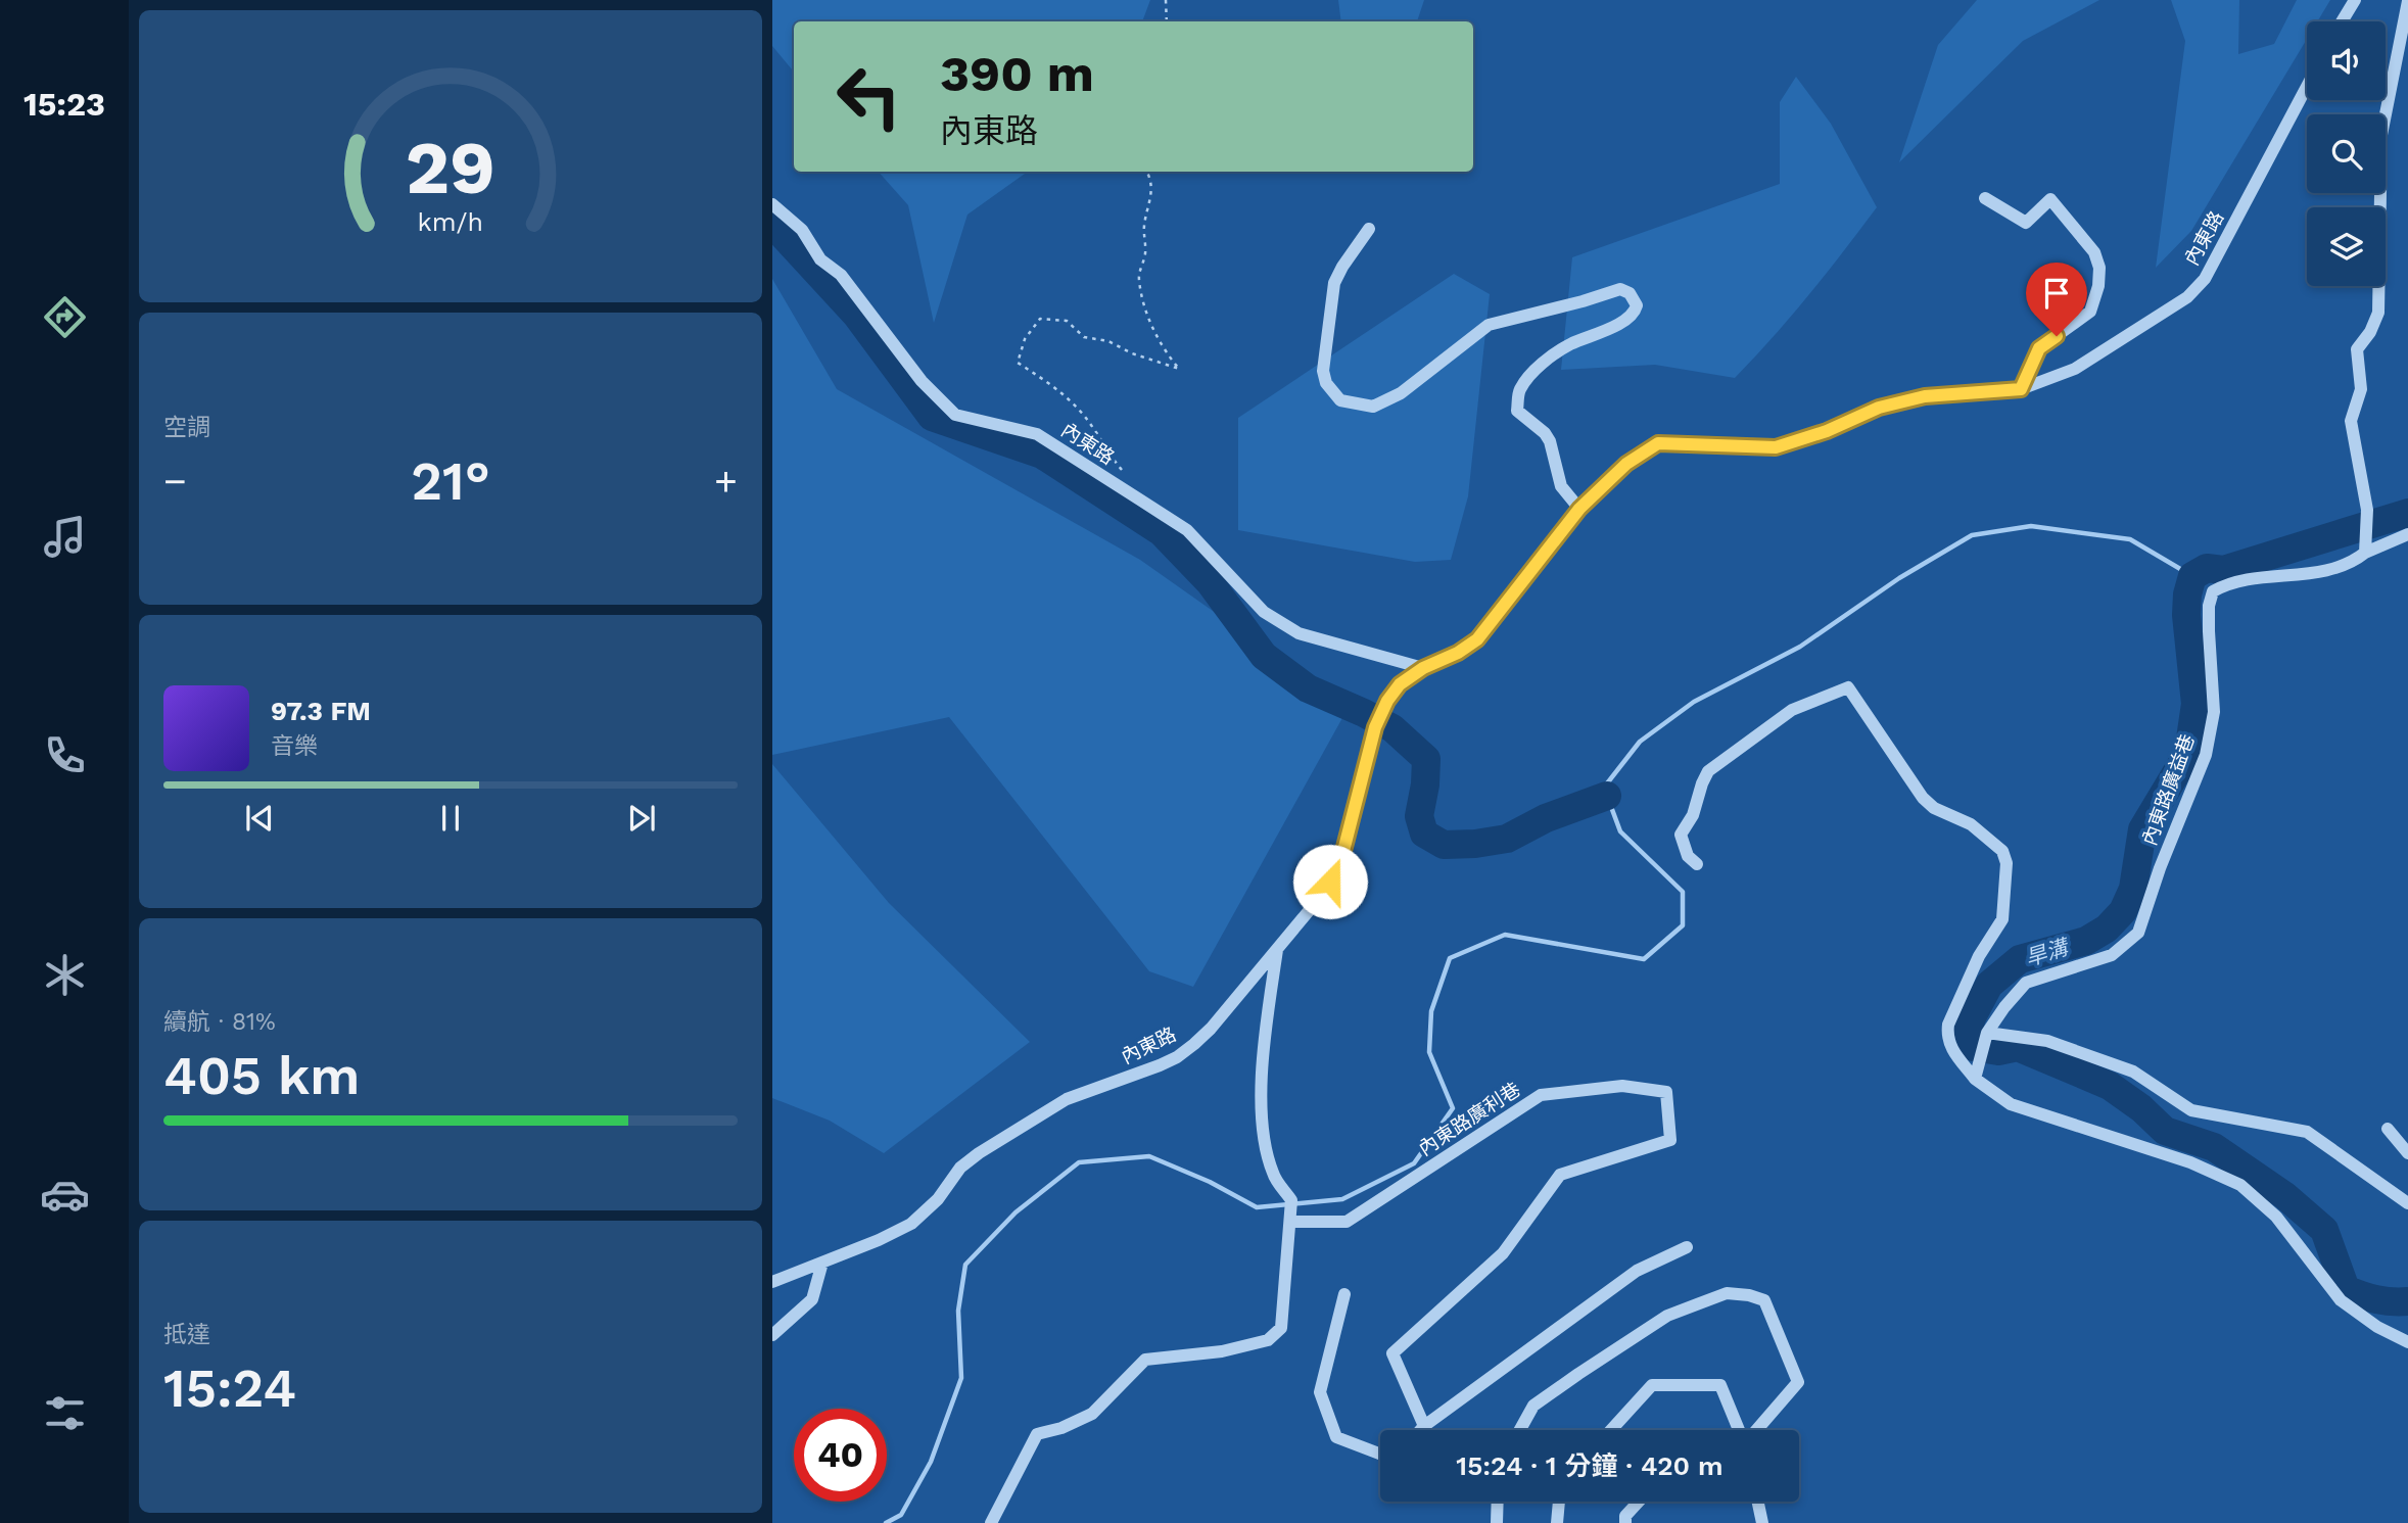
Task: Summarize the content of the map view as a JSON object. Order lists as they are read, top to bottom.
{
  "streets": {
    "street": ["內東路", "內東路廣益巷", "內東路廣利巷"]
  },
  "water": ["旱溝"],
  "page": {
    "tabs": "15:23",
    "turn": ["390 m", "內東路"],
    "tile": [
      "空調",
      ["續航 · 81%", "405 km"],
      ["抵達", "15:24"]
    ],
    "heat": ["−", "21°", "+"],
    "song": ["97.3 FM", "音樂"],
    "limit": "40",
    "trip": "15:24 · 1 分鐘 · 420 m",
    "gauge": ["29", "km/h"]
  }
}
